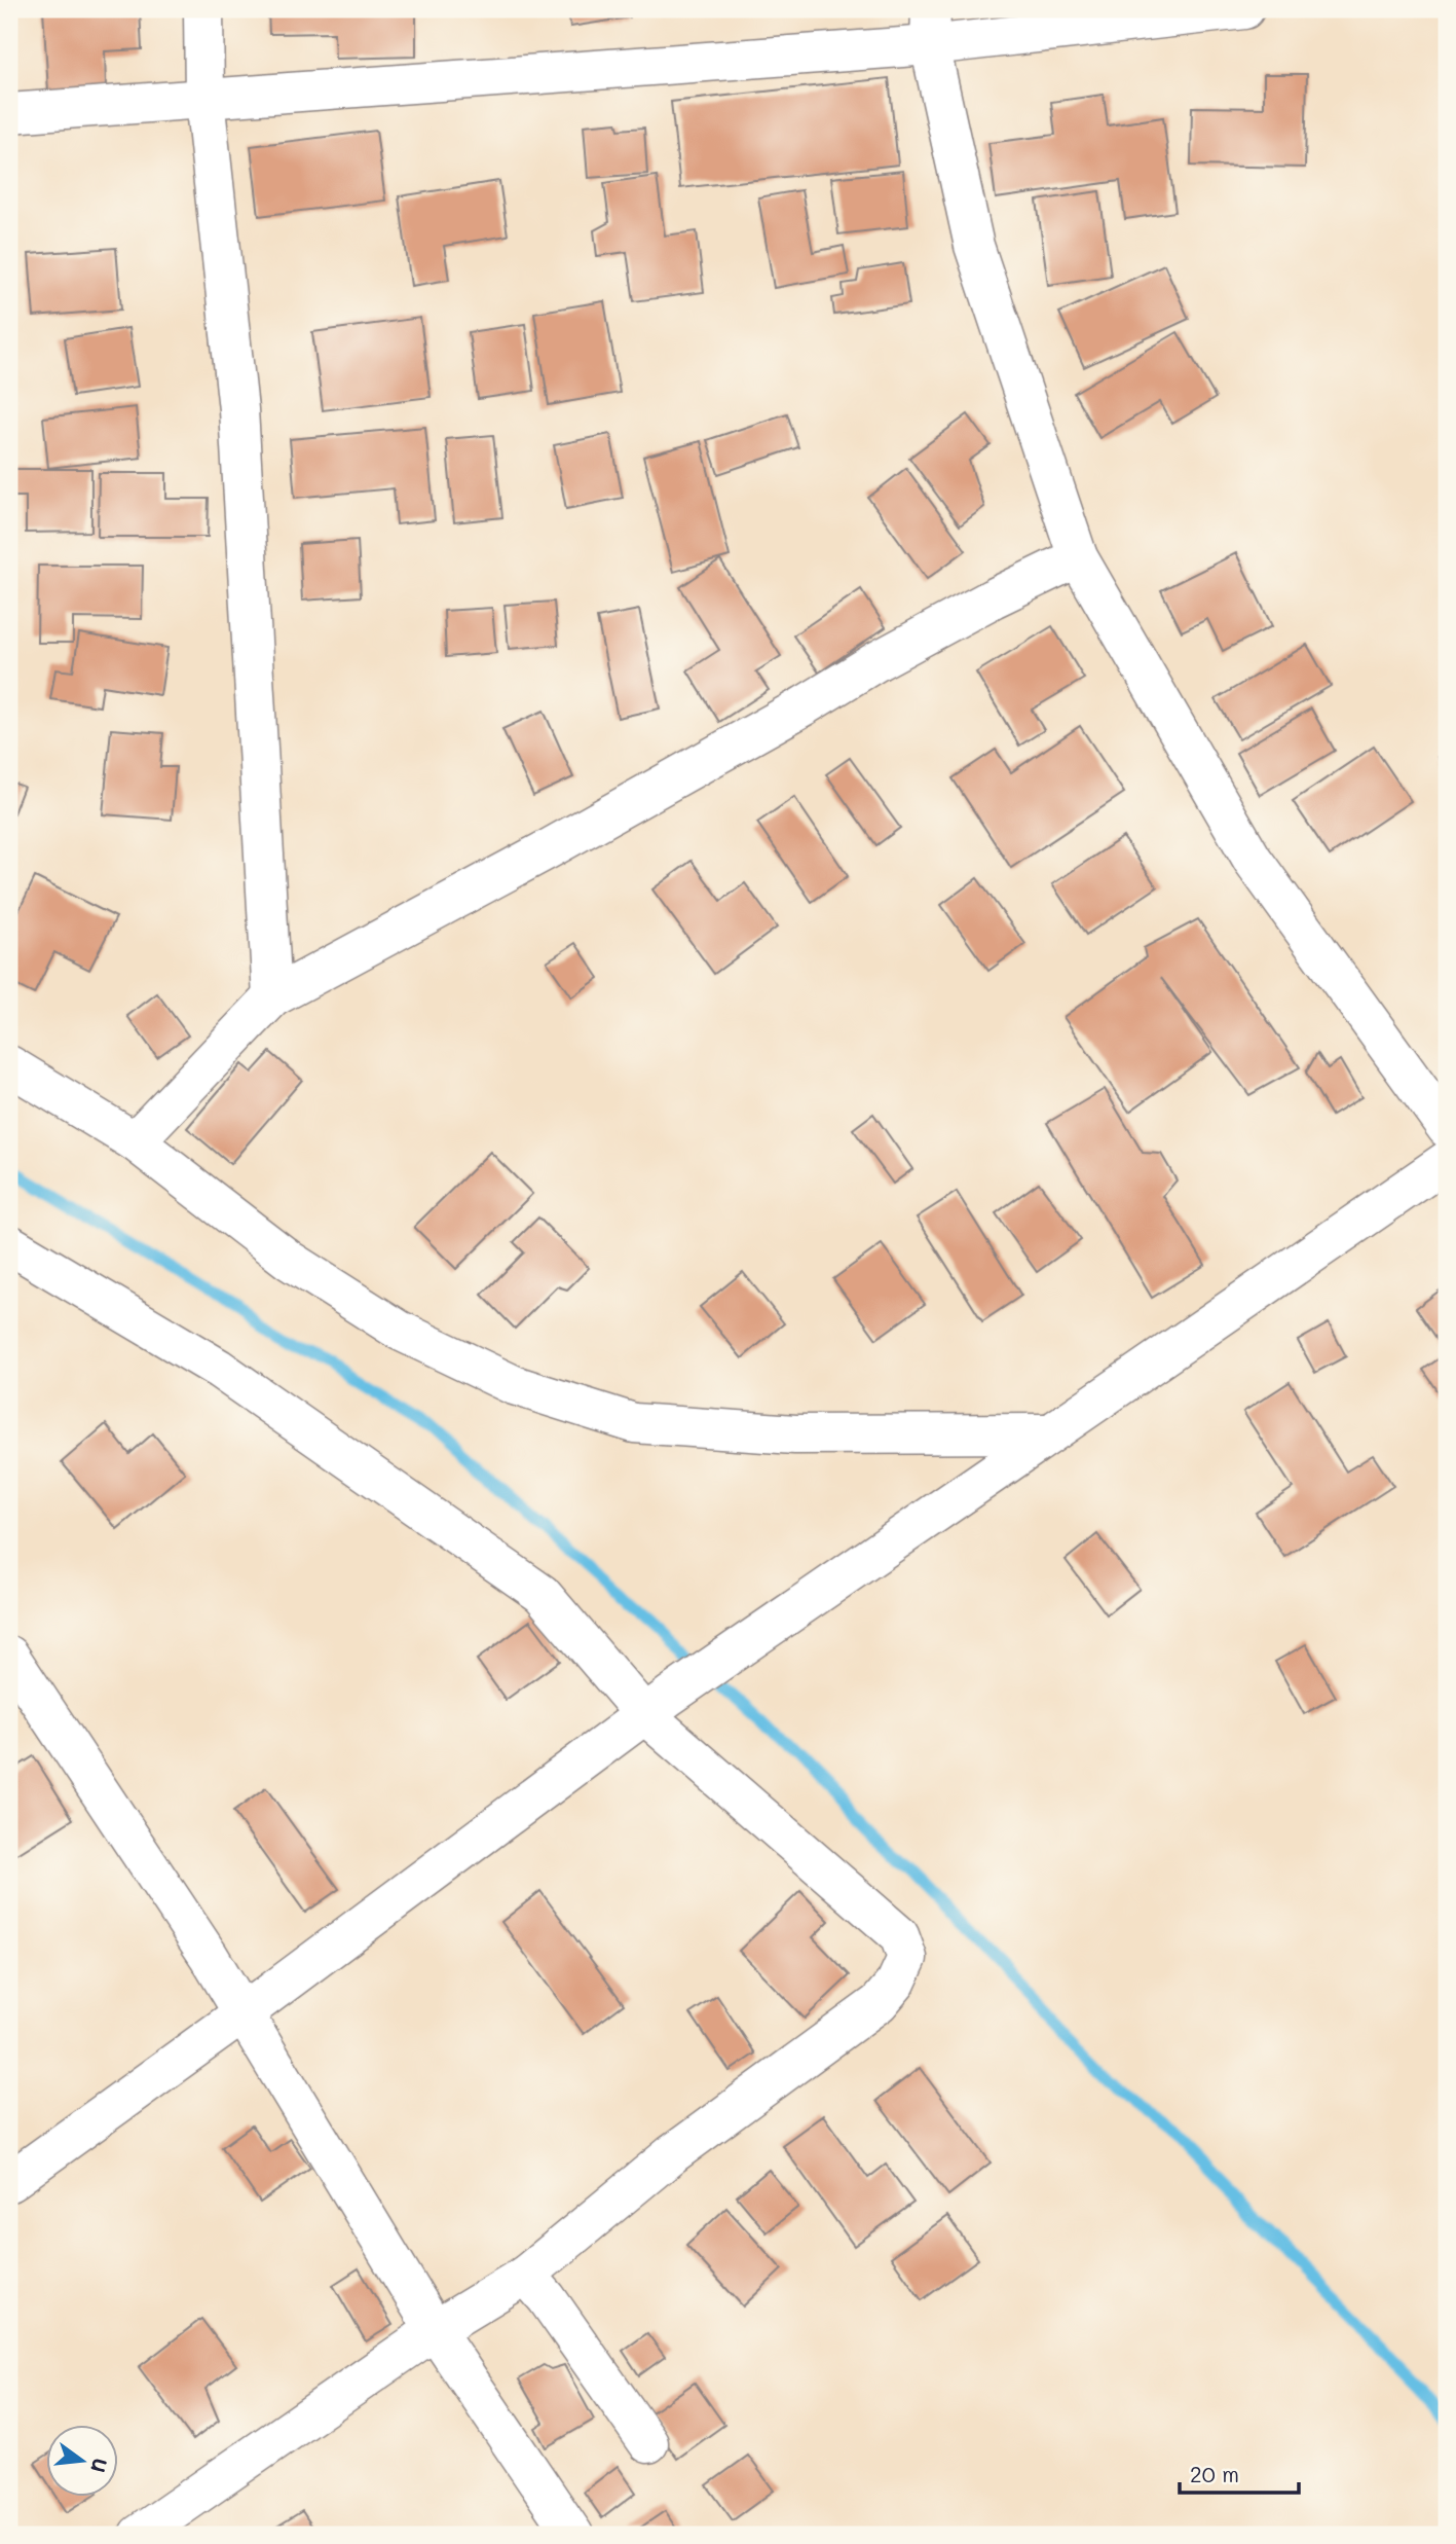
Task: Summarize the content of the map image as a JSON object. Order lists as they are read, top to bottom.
{
  "scale_bar": "20 m",
  "north": "right"
}
